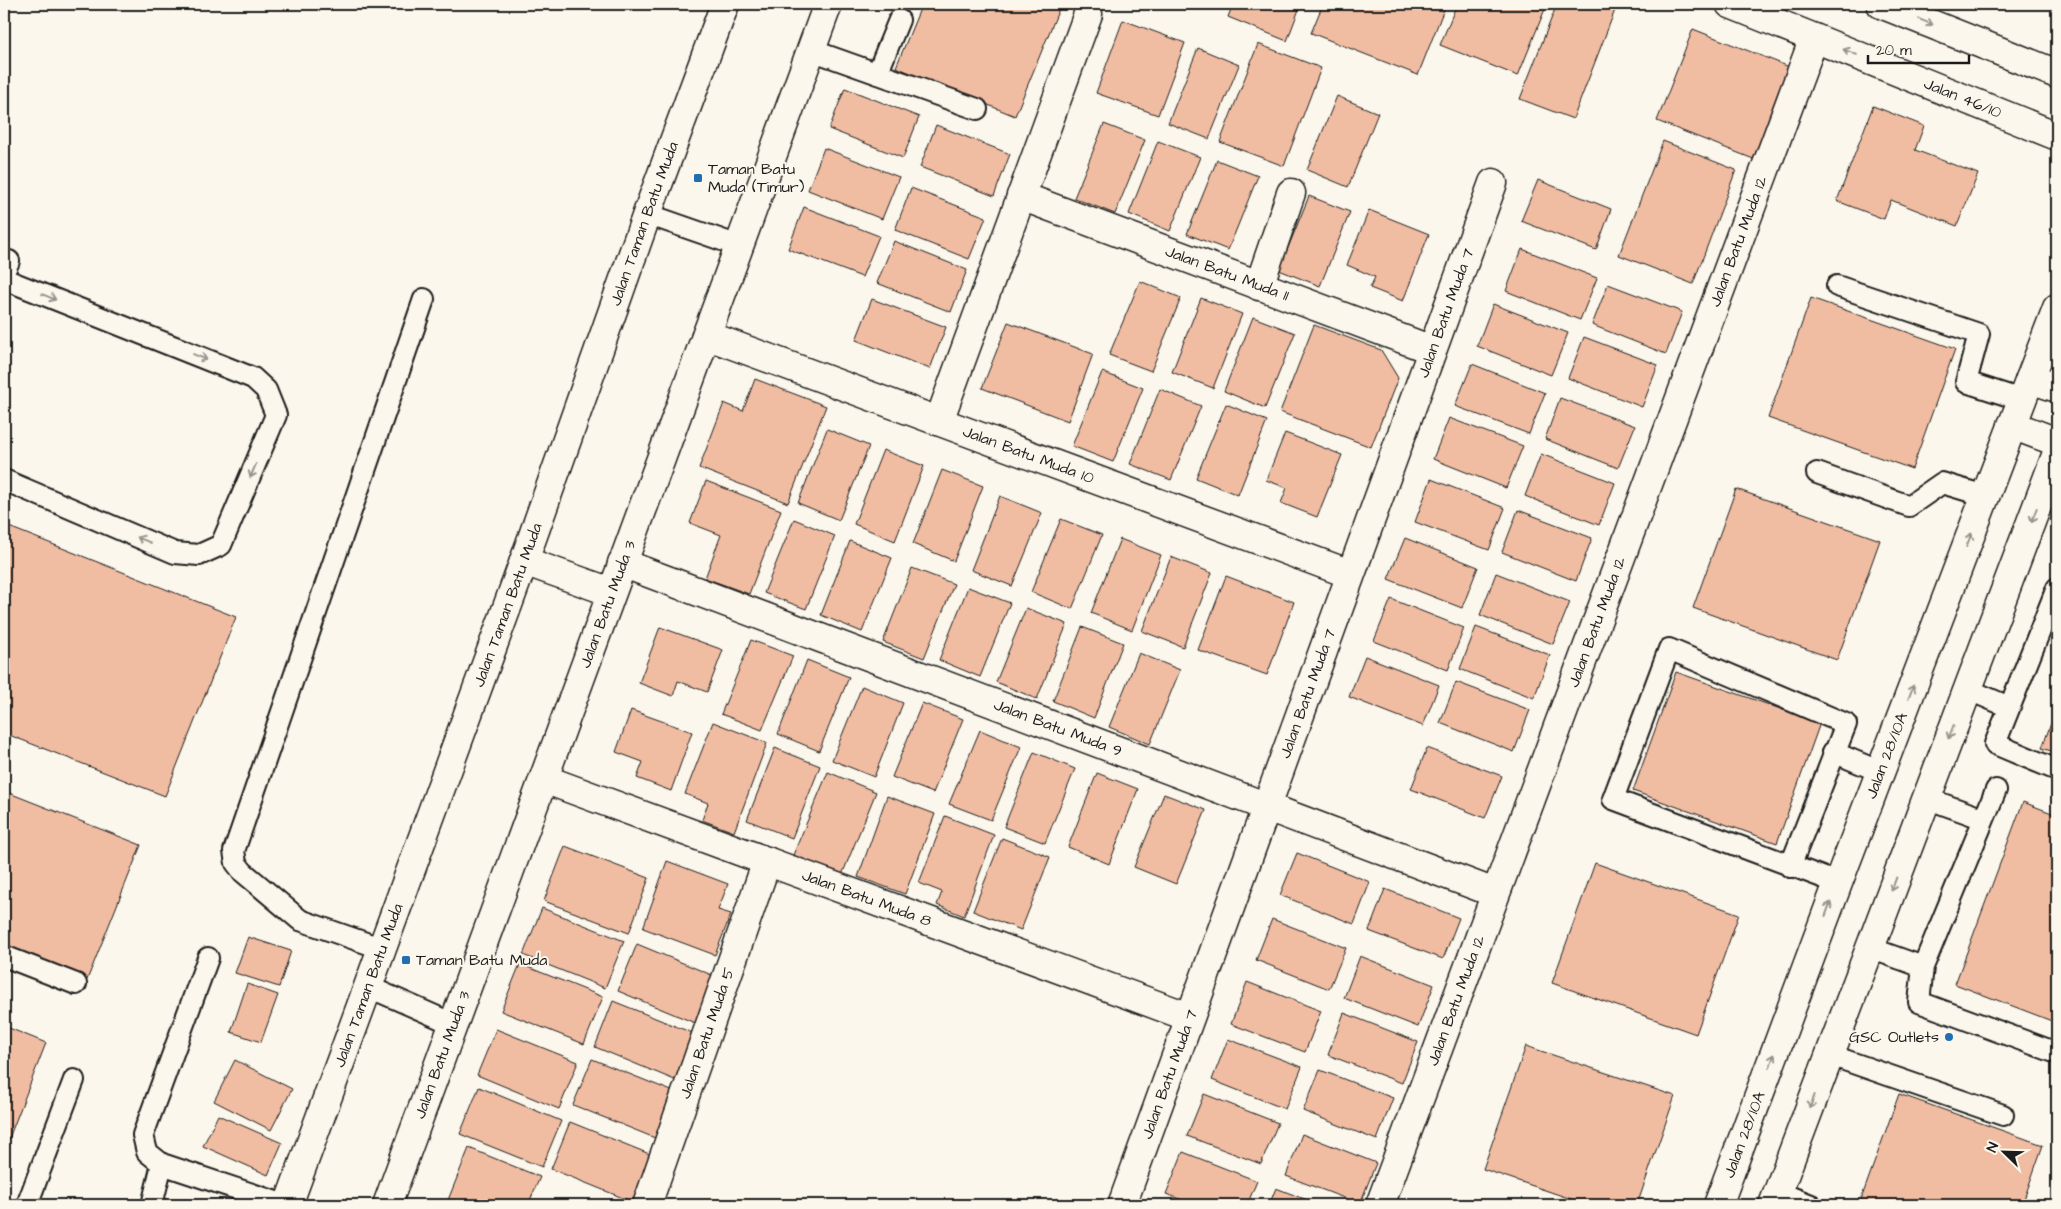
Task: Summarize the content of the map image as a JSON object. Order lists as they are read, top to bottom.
{
  "streets": {
    "street": [
      "Jalan 46/10",
      "Jalan Taman Batu Muda",
      "Jalan Batu Muda 12",
      "Jalan Batu Muda 11",
      "Jalan Batu Muda 7",
      "Jalan Batu Muda 10",
      "Jalan Batu Muda 3",
      "Jalan Batu Muda 9",
      "Jalan 28/10A",
      "Jalan Batu Muda 8",
      "Jalan Batu Muda 5"
    ]
  },
  "crossings": [
    ["Jalan 46/10", "Jalan Batu Muda 12"],
    ["Jalan Batu Muda 12", "Jalan Batu Muda 9"],
    ["Jalan Batu Muda 11", "Jalan Batu Muda 7"],
    ["Jalan Batu Muda 7", "Jalan Batu Muda 10"],
    ["Jalan Batu Muda 7", "Jalan Batu Muda 9"],
    ["Jalan Batu Muda 7", "Jalan Batu Muda 8"],
    ["Jalan Batu Muda 10", "Jalan Batu Muda 3"],
    ["Jalan Batu Muda 3", "Jalan Batu Muda 9"],
    ["Jalan Batu Muda 3", "Jalan Batu Muda 8"],
    ["Jalan Batu Muda 8", "Jalan Batu Muda 5"]
  ],
  "places": {
    "transit": ["Taman Batu Muda (Timur)", "Taman Batu Muda"],
    "other": ["GSC Outlets"]
  },
  "scale_bar": "20 m",
  "north": "top left"
}
